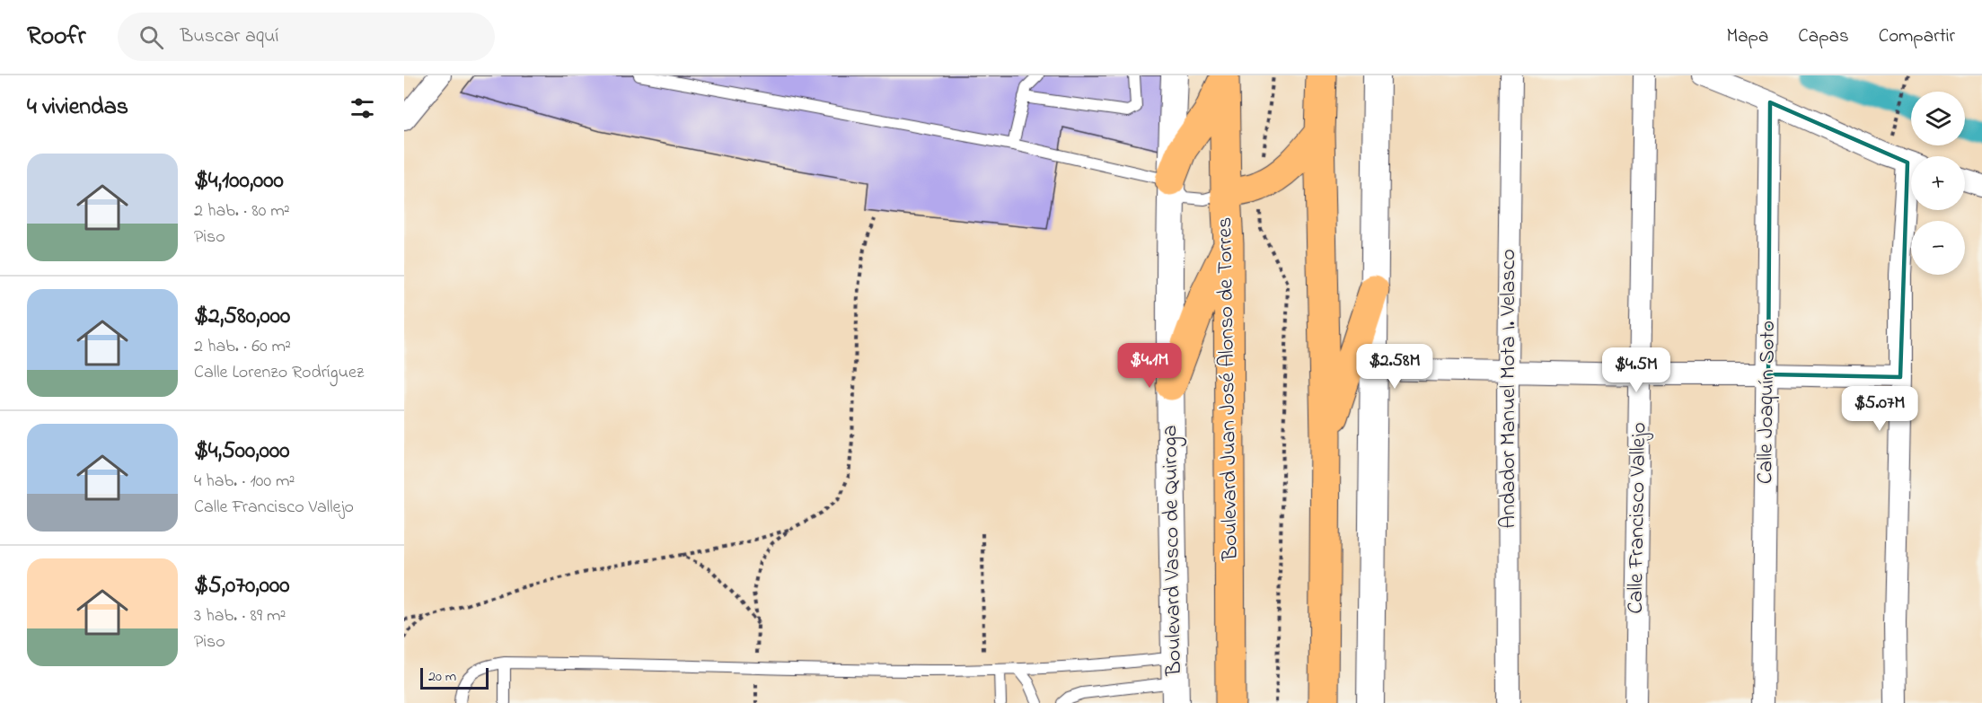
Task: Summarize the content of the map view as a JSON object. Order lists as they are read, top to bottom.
{
  "streets": {
    "main road": ["Boulevard Juan José Alonso de Torres"],
    "street": [
      "Andador Manuel Mota I. Velasco",
      "Calle Joaquín Soto",
      "Calle Francisco Vallejo",
      "Boulevard Vasco de Quiroga"
    ]
  },
  "scale_bar": "20 m",
  "page": {
    "header": "Roofr",
    "search": "Buscar aquí",
    "nav": ["Mapa", "Capas", "Compartir"],
    "heading": "4 viviendas",
    "map_buttons": ["+", "−"],
    "list": [
      {
        "name": "$4,100,000",
        "note": "2 hab. · 80 m² · Piso"
      },
      {
        "name": "$2,580,000",
        "note": "2 hab. · 60 m² · Calle Lorenzo Rodríguez"
      },
      {
        "name": "$4,500,000",
        "note": "4 hab. · 100 m² · Calle Francisco Vallejo"
      },
      {
        "name": "$5,070,000",
        "note": "3 hab. · 89 m² · Piso"
      }
    ],
    "price": [
      "$4.1M",
      "$2.58M",
      "$4.5M",
      "$5.07M"
    ],
    "scale": "20 m"
  }
}
